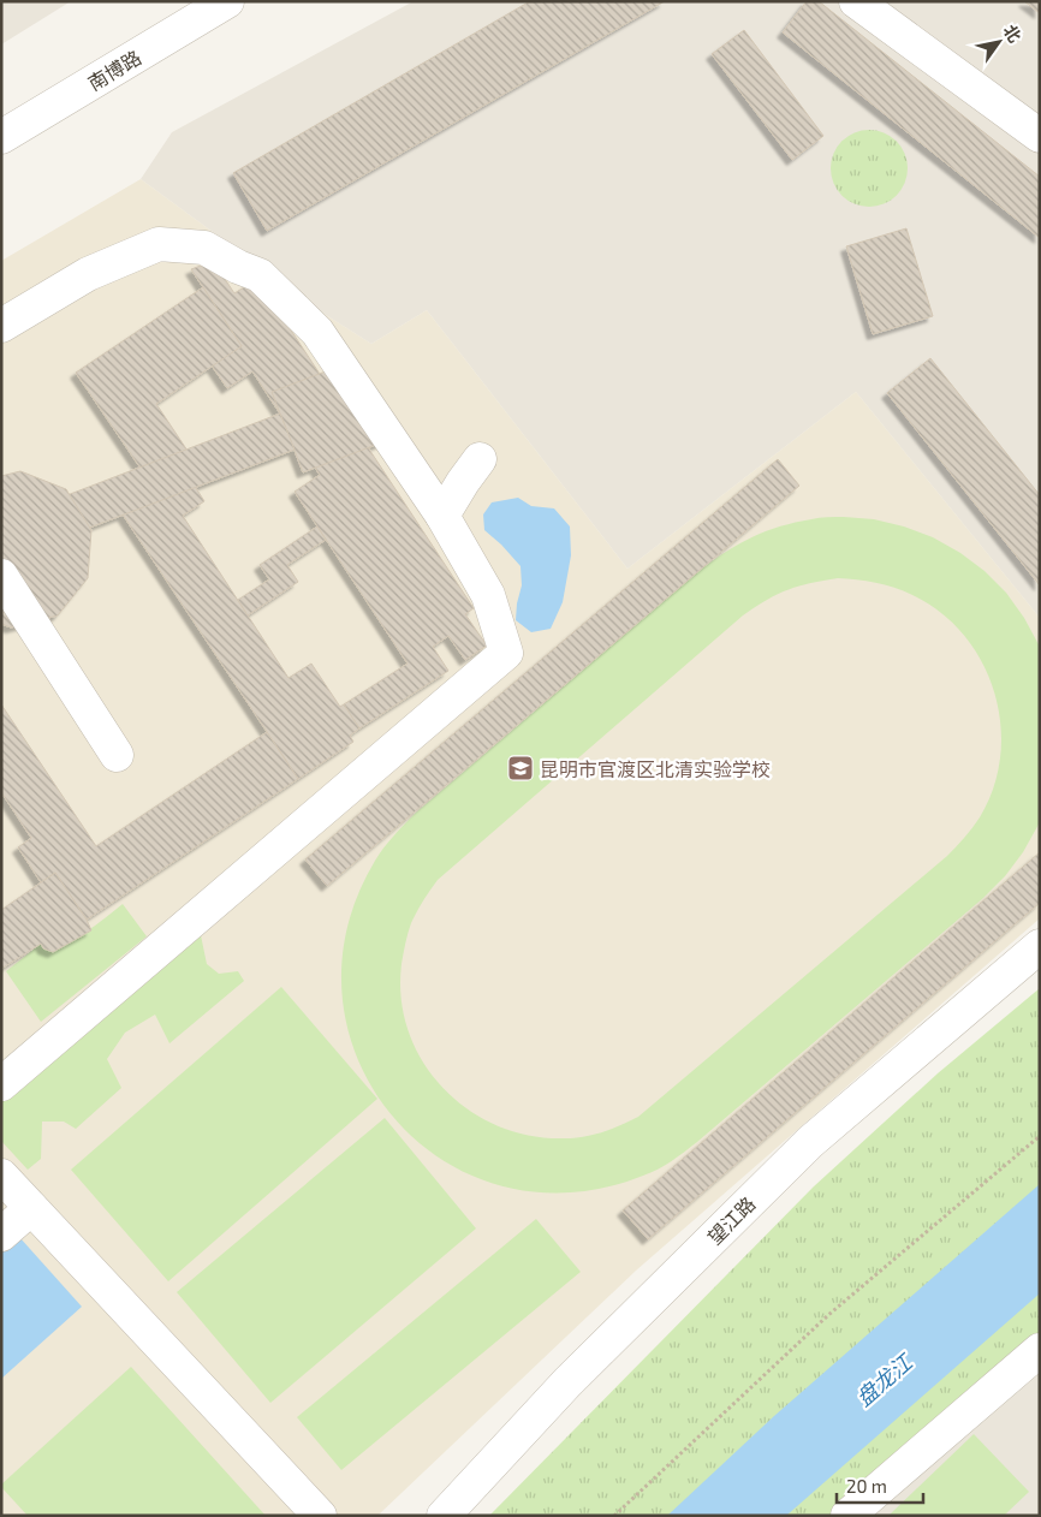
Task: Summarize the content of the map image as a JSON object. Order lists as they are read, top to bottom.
{
  "streets": {
    "street": ["南博路", "望江路"]
  },
  "water": ["盘龙江"],
  "places": {
    "school or university": ["昆明市官渡区北清实验学校"]
  },
  "scale_bar": "20 m",
  "north": "top right"
}
